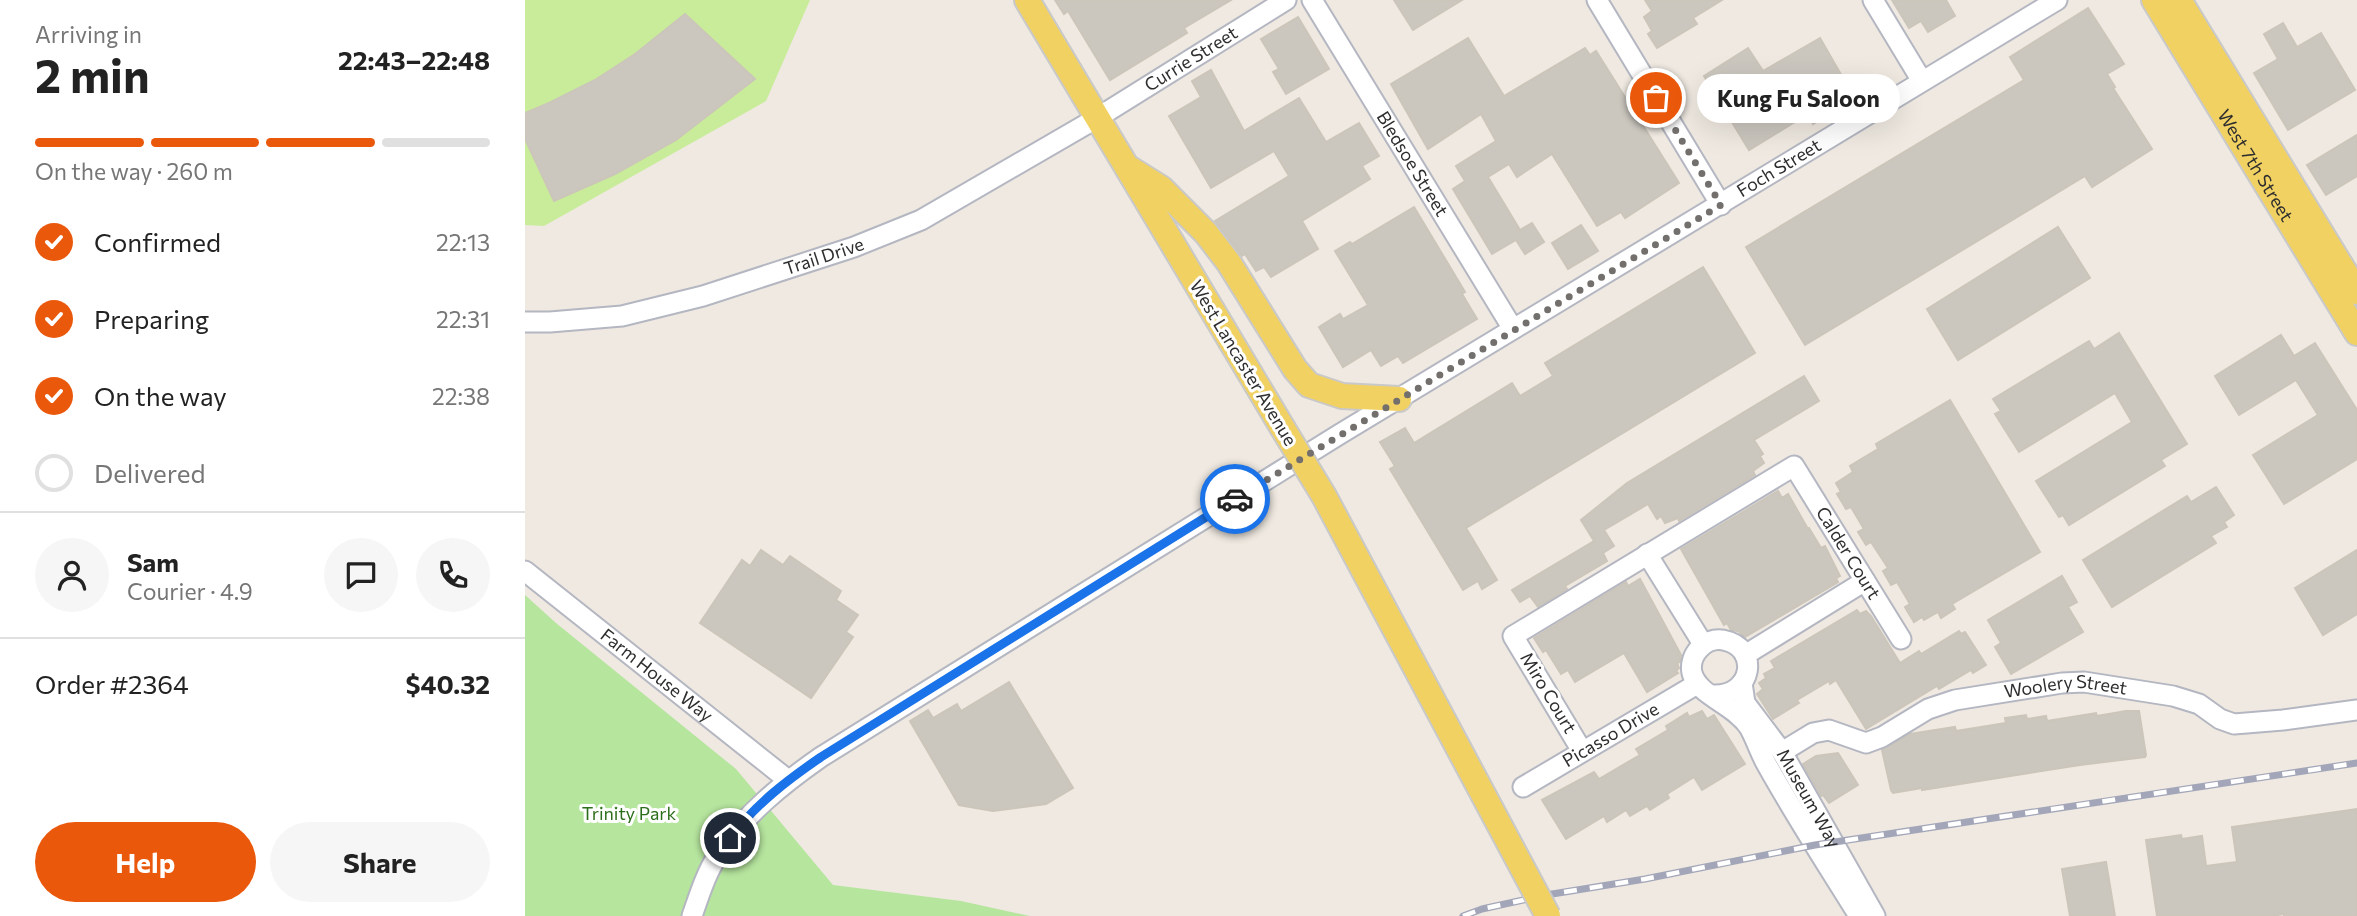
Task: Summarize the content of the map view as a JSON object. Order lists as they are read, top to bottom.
{
  "streets": {
    "main road": ["West 7th Street", "West Lancaster Avenue"],
    "street": [
      "Currie Street",
      "Bledsoe Street",
      "Foch Street",
      "Trail Drive",
      "Calder Court",
      "Farm House Way",
      "Woolery Street",
      "Miro Court",
      "Picasso Drive",
      "Museum Way"
    ]
  },
  "crossings": [
    ["Currie Street", "Trail Drive"],
    ["Currie Street", "West Lancaster Avenue"],
    ["Bledsoe Street", "Foch Street"],
    ["Foch Street", "Farm House Way"],
    ["Trail Drive", "West Lancaster Avenue"],
    ["Calder Court", "Miro Court"],
    ["Woolery Street", "Museum Way"],
    ["Miro Court", "Picasso Drive"],
    ["Picasso Drive", "Museum Way"]
  ],
  "parks": ["Trinity Park"],
  "places": ["Kung Fu Saloon"],
  "page": {
    "heading": ["2 min", "Arriving in", "22:43–22:48"],
    "panel": [
      "Sam",
      "Courier · 4.9",
      "Order #2364",
      "$40.32"
    ],
    "bubble": "Kung Fu Saloon",
    "bar": "On the way · 260 m",
    "list": [
      ["Confirmed", "22:13"],
      ["Preparing", "22:31"],
      ["On the way", "22:38"],
      "Delivered"
    ],
    "buttons": ["Help", "Share"]
  }
}
